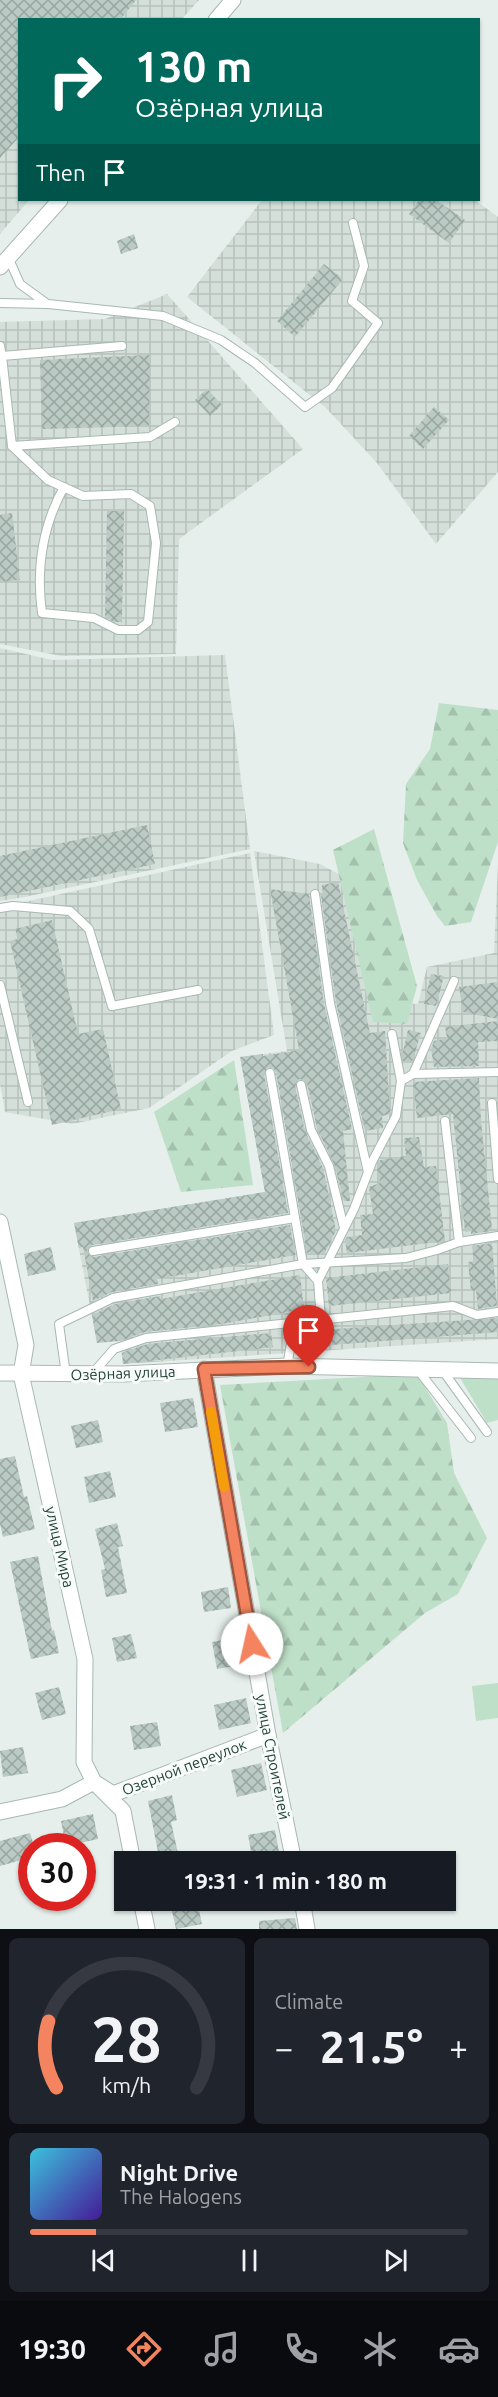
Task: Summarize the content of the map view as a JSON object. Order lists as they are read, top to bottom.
{
  "streets": {
    "street": [
      "Озёрная улица",
      "улица Мира",
      "улица Строителей",
      "Озерной переулок"
    ]
  },
  "crossings": [
    ["Озёрная улица", "улица Мира"],
    ["Озёрная улица", "улица Строителей"],
    ["улица Мира", "Озерной переулок"],
    ["улица Строителей", "Озерной переулок"]
  ],
  "page": {
    "turn": ["130 m", "Озёрная улица"],
    "then": "Then",
    "limit": "30",
    "trip": "19:31 · 1 min · 180 m",
    "tile": "Climate",
    "heat": ["−", "21.5°", "+"],
    "song": ["Night Drive", "The Halogens"],
    "tabs": "19:30",
    "gauge": ["28", "km/h"]
  }
}
